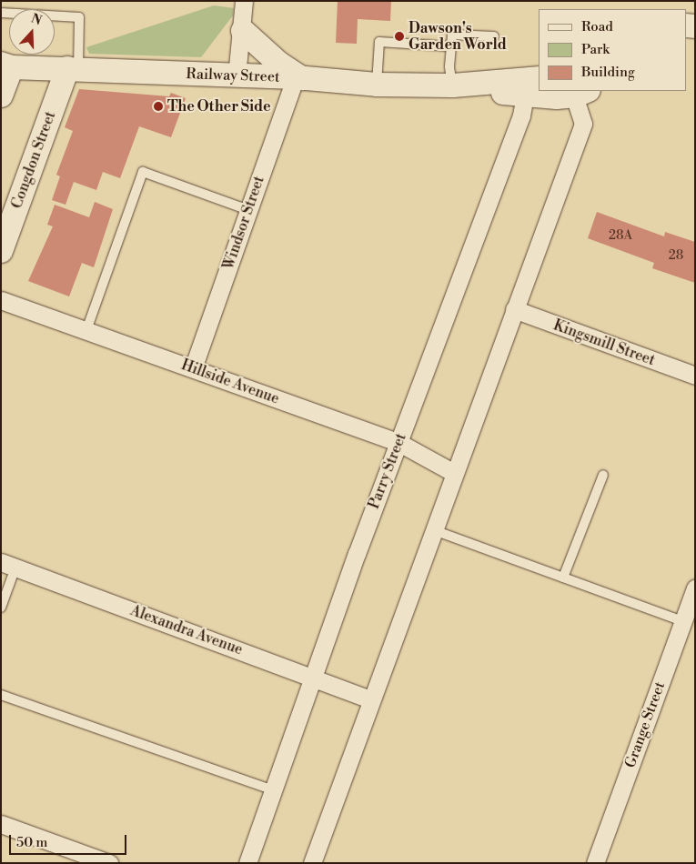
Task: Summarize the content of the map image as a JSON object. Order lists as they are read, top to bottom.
{
  "streets": {
    "street": [
      "Railway Street",
      "Congdon Street",
      "Windsor Street",
      "Kingsmill Street",
      "Hillside Avenue",
      "Parry Street",
      "Alexandra Avenue",
      "Grange Street"
    ]
  },
  "crossings": [
    ["Railway Street", "Congdon Street"],
    ["Railway Street", "Windsor Street"],
    ["Railway Street", "Parry Street"],
    ["Windsor Street", "Hillside Avenue"],
    ["Hillside Avenue", "Parry Street"],
    ["Parry Street", "Alexandra Avenue"]
  ],
  "places": ["Dawson's Garden World", "The Other Side"],
  "house_numbers": ["28A", "28"],
  "legend": ["Road", "Park", "Building"],
  "scale_bar": "50 m",
  "north": "top"
}
